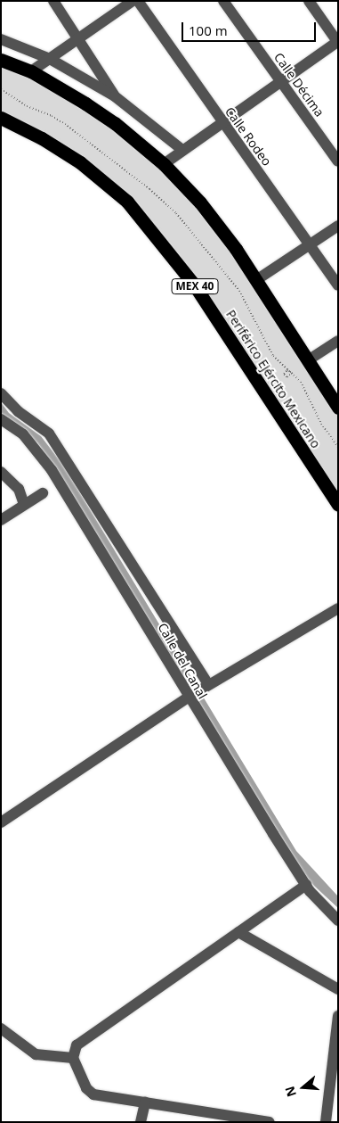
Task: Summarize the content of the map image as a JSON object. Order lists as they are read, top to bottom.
{
  "streets": {
    "highway": ["MEX 40", "Periférico Ejército Mexicano"],
    "street": ["Calle Décima", "Calle Rodeo", "Calle del Canal"]
  },
  "scale_bar": "100 m",
  "north": "left"
}
